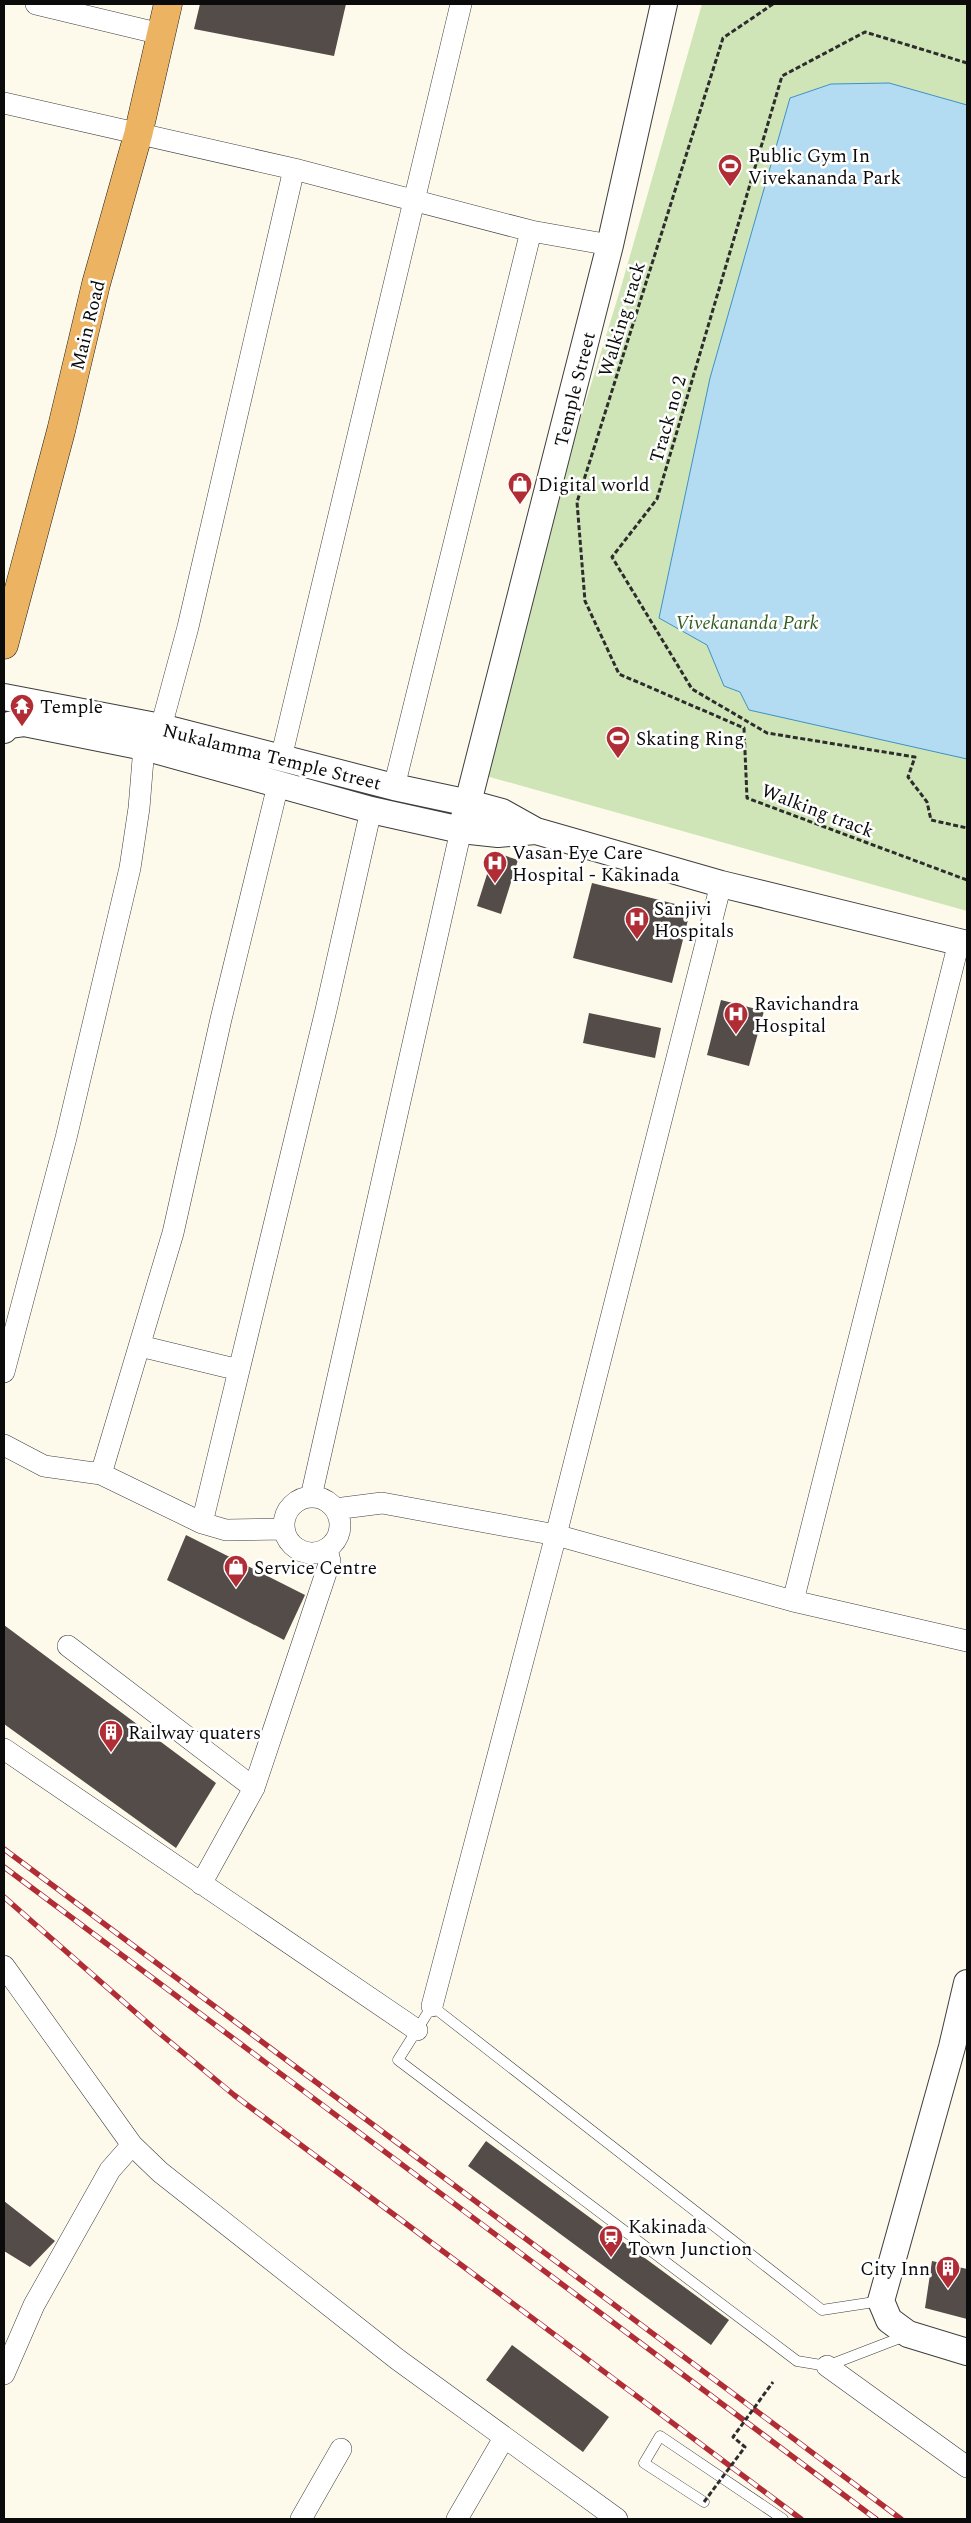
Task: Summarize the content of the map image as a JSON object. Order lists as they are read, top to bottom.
{
  "streets": {
    "highway": ["Main Road"],
    "street": ["Temple Street", "Nukalamma Temple Street"],
    "path": ["Walking track", "Track no 2"]
  },
  "crossings": [
    ["Temple Street", "Nukalamma Temple Street"]
  ],
  "parks": ["Vivekananda Park"],
  "places": {
    "sports": ["Public Gym In Vivekananda Park", "Skating Ring"],
    "shop": ["Digital world", "Service Centre"],
    "temple": ["Temple"],
    "hospital": ["Vasan Eye Care Hospital - Kakinada", "Sanjivi Hospitals", "Ravichandra Hospital"],
    "building": ["Railway quaters", "City Inn"],
    "station": ["Kakinada Town Junction"]
  }
}
